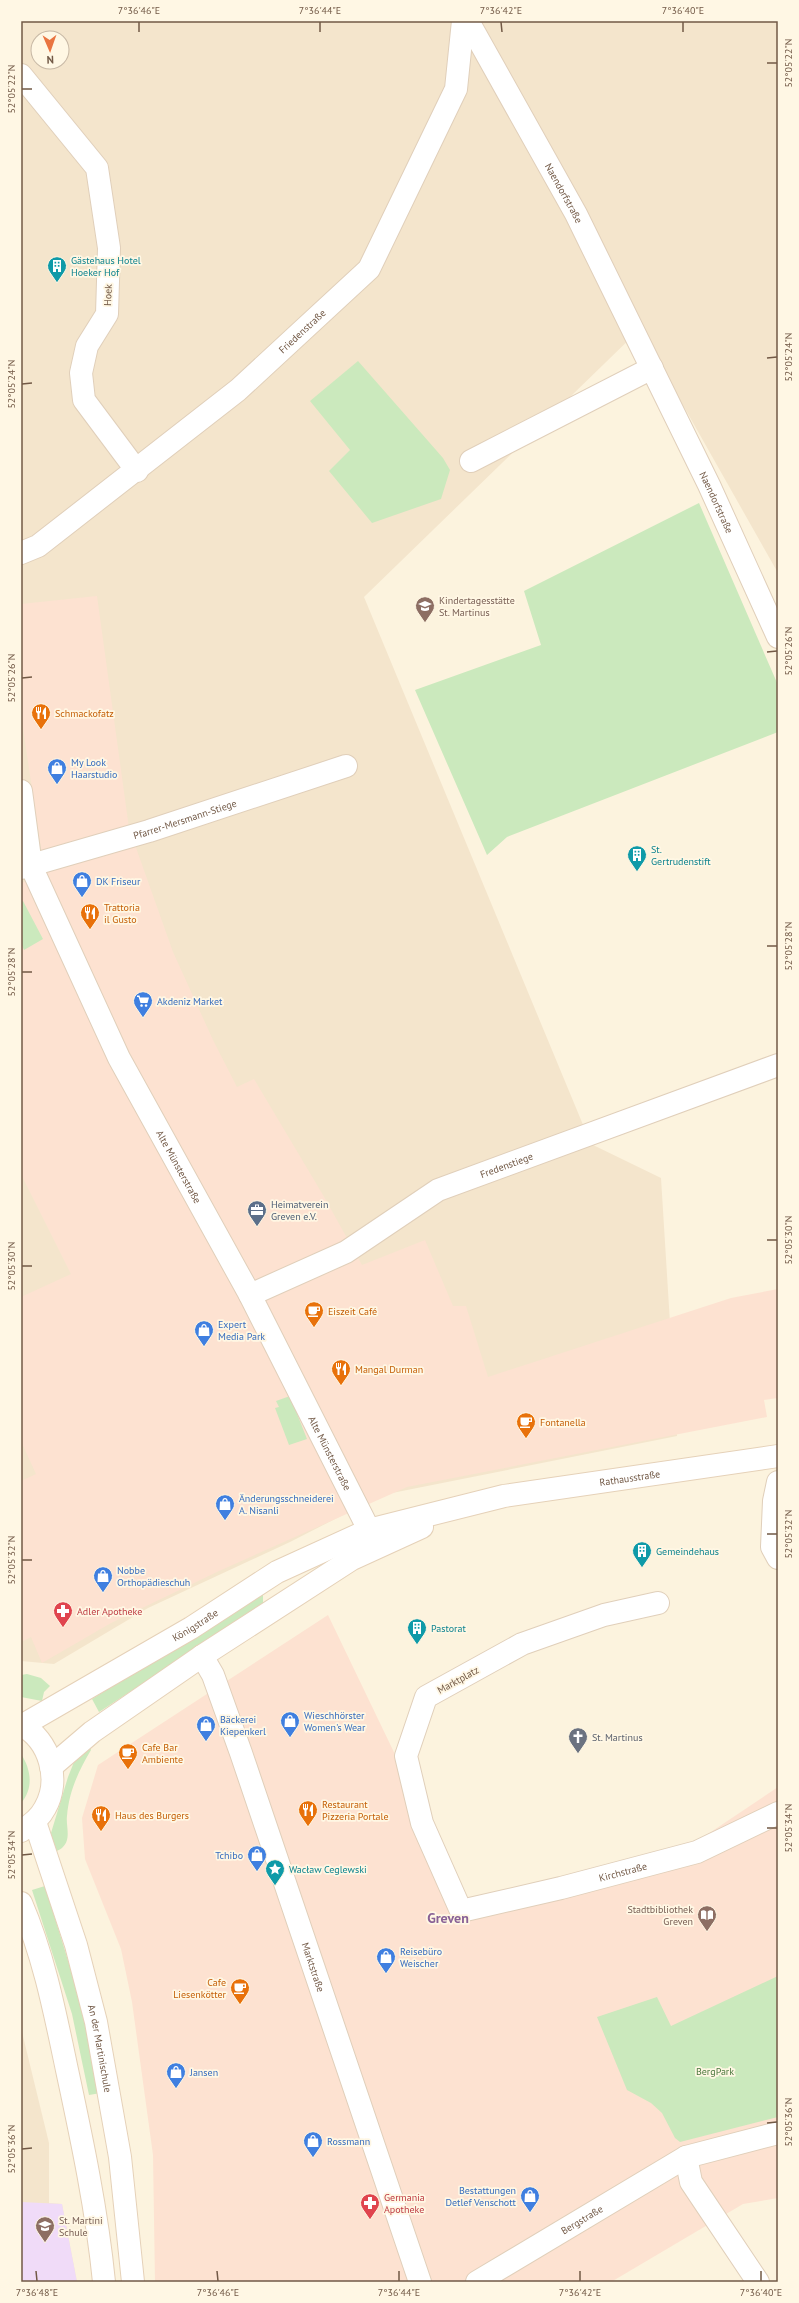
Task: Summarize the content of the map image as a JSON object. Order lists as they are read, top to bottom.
{
  "streets": {
    "street": [
      "Naendorfstraße",
      "Hoek",
      "Friedenstraße",
      "Pfarrer-Mersmann-Stiege",
      "Fredenstiege",
      "Alte Münsterstraße",
      "Rathausstraße",
      "Königstraße",
      "Marktplatz",
      "Kirchstraße",
      "Marktstraße",
      "An der Martinischule",
      "Bergstraße"
    ]
  },
  "crossings": [
    ["Hoek", "Friedenstraße"],
    ["Pfarrer-Mersmann-Stiege", "Alte Münsterstraße"],
    ["Fredenstiege", "Alte Münsterstraße"],
    ["Alte Münsterstraße", "Rathausstraße"],
    ["Alte Münsterstraße", "Königstraße"],
    ["Rathausstraße", "Königstraße"],
    ["Marktplatz", "Kirchstraße"]
  ],
  "districts": ["Greven"],
  "parks": ["BergPark"],
  "places": {
    "building": [
      "Gästehaus Hotel Hoeker Hof",
      "St. Gertrudenstift",
      "Gemeindehaus",
      "Pastorat"
    ],
    "school or university": ["Kindertagesstätte St. Martinus", "St. Martini Schule"],
    "restaurant": [
      "Schmackofatz",
      "Trattoria il Gusto",
      "Mangal Durman",
      "Restaurant Pizzeria Portale",
      "Haus des Burgers"
    ],
    "shop": [
      "My Look Haarstudio",
      "DK Friseur",
      "Expert Media Park",
      "Änderungsschneiderei A. Nisanli",
      "Nobbe Orthopädieschuh",
      "Wieschhörster Women's Wear",
      "Bäckerei Kiepenkerl",
      "Tchibo",
      "Reisebüro Weischer",
      "Jansen",
      "Rossmann",
      "Bestattungen Detlef Venschott"
    ],
    "supermarket": ["Akdeniz Market"],
    "office": ["Heimatverein Greven e.V."],
    "cafe": [
      "Eiszeit Café",
      "Fontanella",
      "Cafe Bar Ambiente",
      "Cafe Liesenkötter"
    ],
    "pharmacy": ["Adler Apotheke", "Germania Apotheke"],
    "church": ["St. Martinus"],
    "place": ["Wacław Ceglewski"],
    "library": ["Stadtbibliothek Greven"]
  },
  "north": "bottom",
  "coordinates": [
    "7°36'46\"E",
    "7°36'44\"E",
    "7°36'42\"E",
    "7°36'40\"E",
    "52°05'22\"N",
    "52°05'24\"N",
    "52°05'26\"N",
    "52°05'28\"N",
    "52°05'30\"N",
    "52°05'32\"N",
    "52°05'34\"N",
    "52°05'36\"N",
    "7°36'48\"E"
  ]
}
